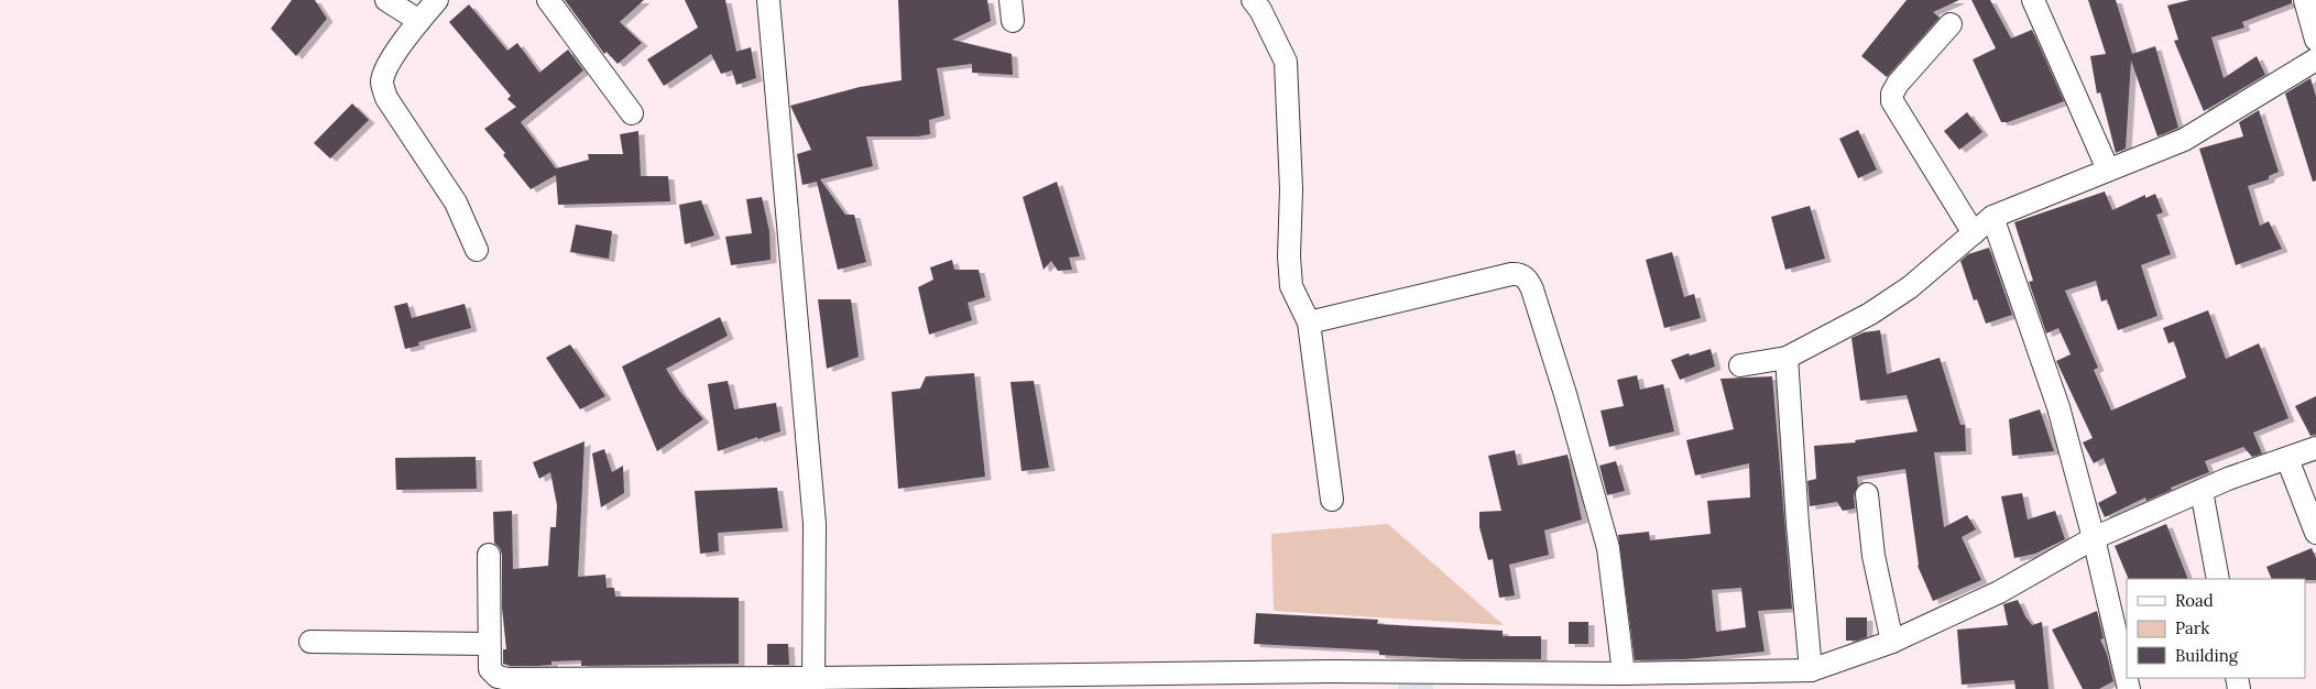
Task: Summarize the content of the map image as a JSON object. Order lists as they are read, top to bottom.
{
  "legend": ["Road", "Park", "Building"]
}
